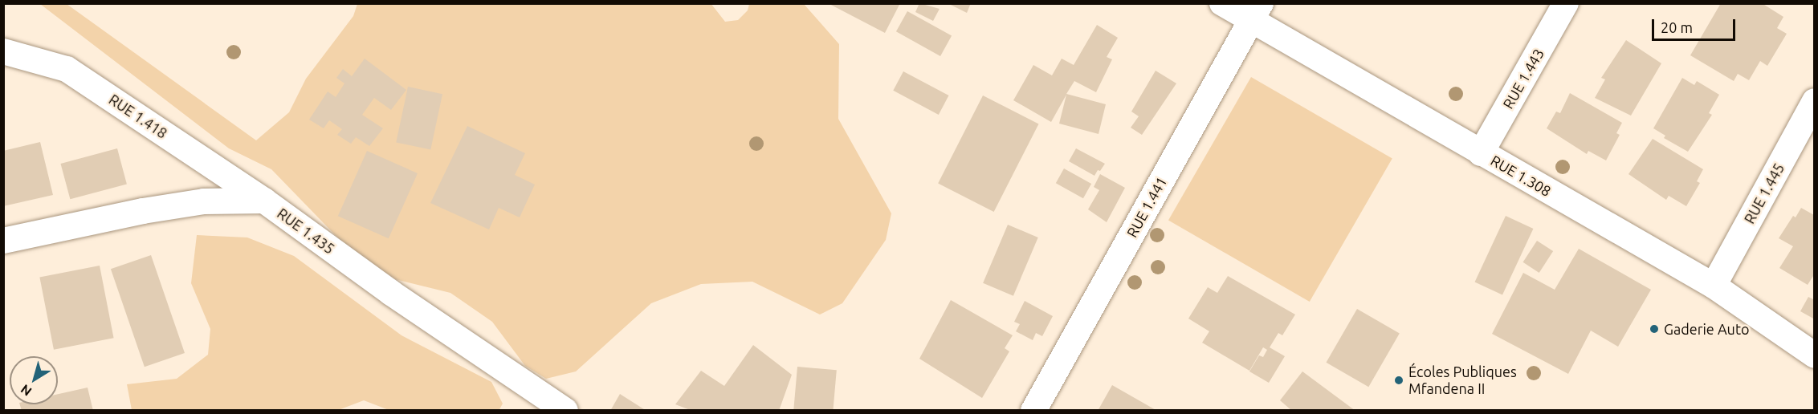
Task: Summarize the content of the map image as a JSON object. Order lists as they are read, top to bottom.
{
  "streets": {
    "street": [
      "RUE 1.443",
      "RUE 1.418",
      "RUE 1.308",
      "RUE 1.445",
      "RUE 1.441",
      "RUE 1.435"
    ]
  },
  "crossings": [
    ["RUE 1.443", "RUE 1.308"],
    ["RUE 1.418", "RUE 1.435"],
    ["RUE 1.308", "RUE 1.445"],
    ["RUE 1.308", "RUE 1.441"]
  ],
  "places": ["Gaderie Auto", "Écoles Publiques Mfandena II"],
  "scale_bar": "20 m",
  "north": "bottom left"
}
